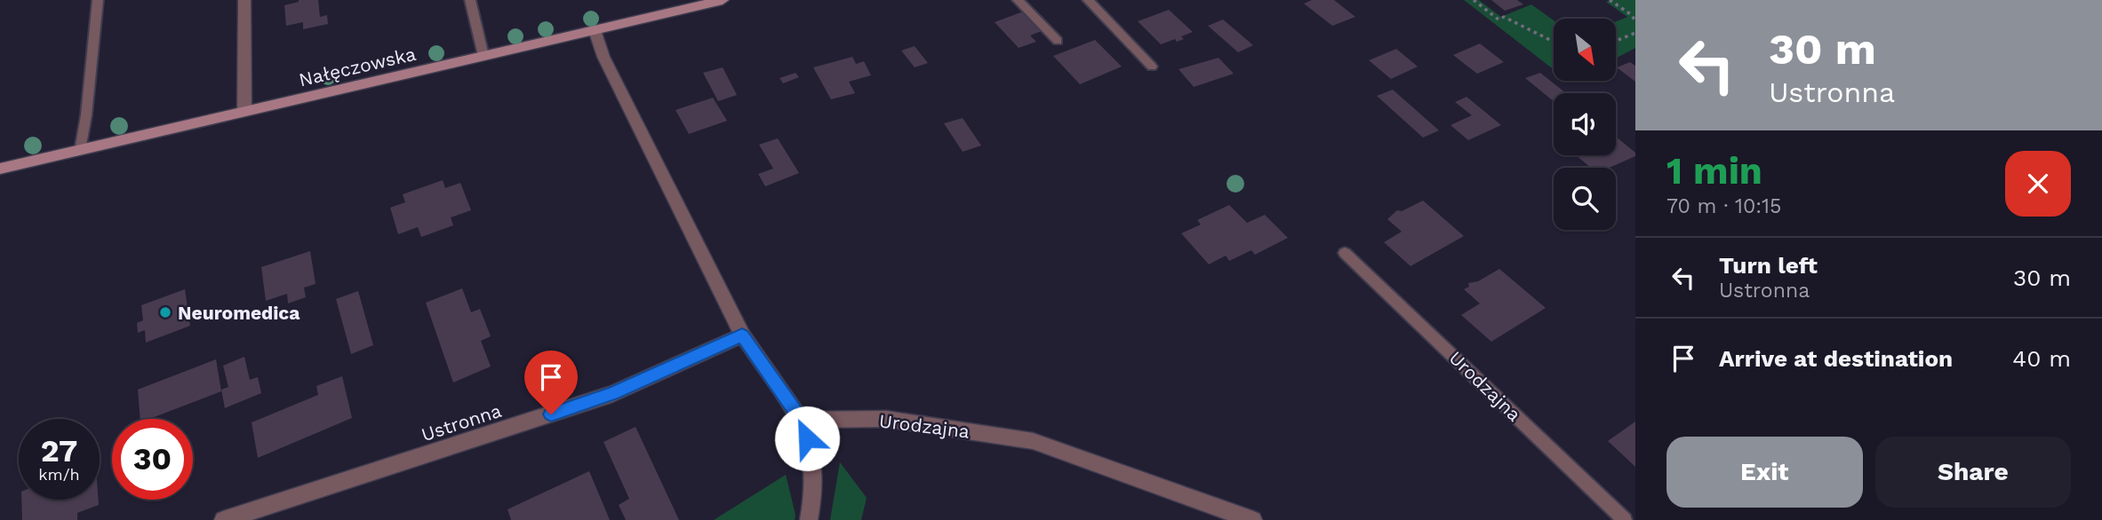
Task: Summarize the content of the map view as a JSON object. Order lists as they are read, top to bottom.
{
  "streets": {
    "main road": ["Nałęczowska"],
    "street": ["Urodzajna", "Ustronna"]
  },
  "places": ["Neuromedica"],
  "north": "bottom right",
  "page": {
    "turn": ["30 m", "Ustronna"],
    "heading": ["1 min", "70 m · 10:15"],
    "list": [
      {
        "name": "Turn left",
        "note": "Ustronna",
        "value": "30 m"
      },
      {
        "name": "Arrive at destination",
        "value": "40 m"
      }
    ],
    "speed": "27 km/h",
    "limit": "30",
    "buttons": ["Exit", "Share"]
  }
}
